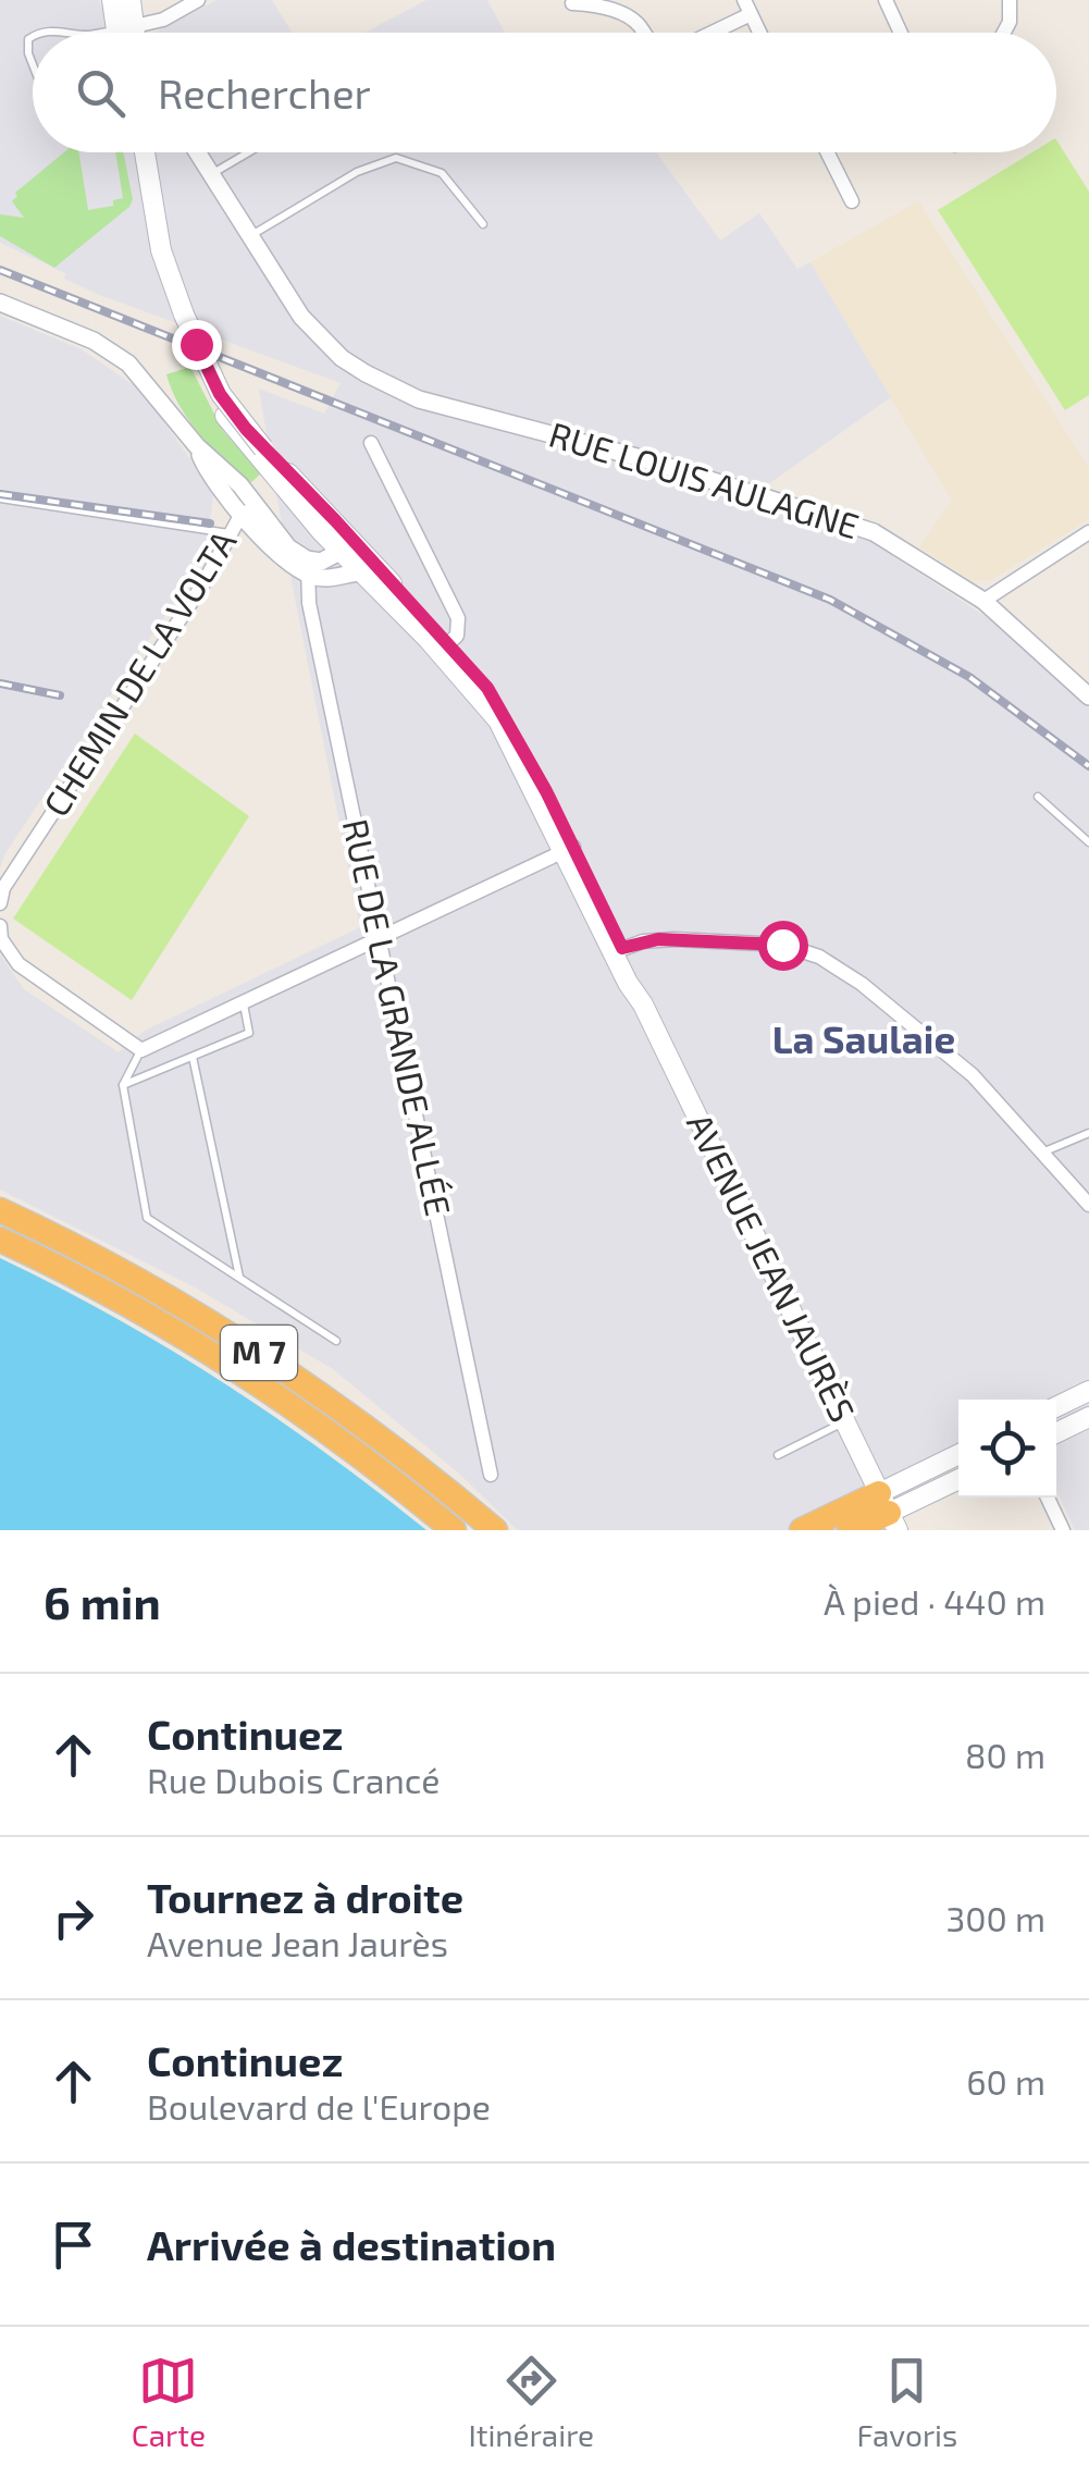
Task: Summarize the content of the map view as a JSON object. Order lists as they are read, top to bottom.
{
  "streets": {
    "highway": ["M 7"],
    "main road": ["AVENUE JEAN JAURÈS"],
    "street": ["RUE LOUIS AULAGNE", "CHEMIN DE LA VOLTA", "RUE DE LA GRANDE ALLÉE"]
  },
  "districts": ["La Saulaie"],
  "page": {
    "search": "Rechercher",
    "heading": ["6 min", "À pied · 440 m"],
    "list": [
      ["Continuez", "Rue Dubois Crancé", "80 m"],
      ["Tournez à droite", "Avenue Jean Jaurès", "300 m"],
      ["Continuez", "Boulevard de l'Europe", "60 m"],
      "Arrivée à destination"
    ],
    "nav": ["Carte", "Itinéraire", "Favoris"]
  }
}
